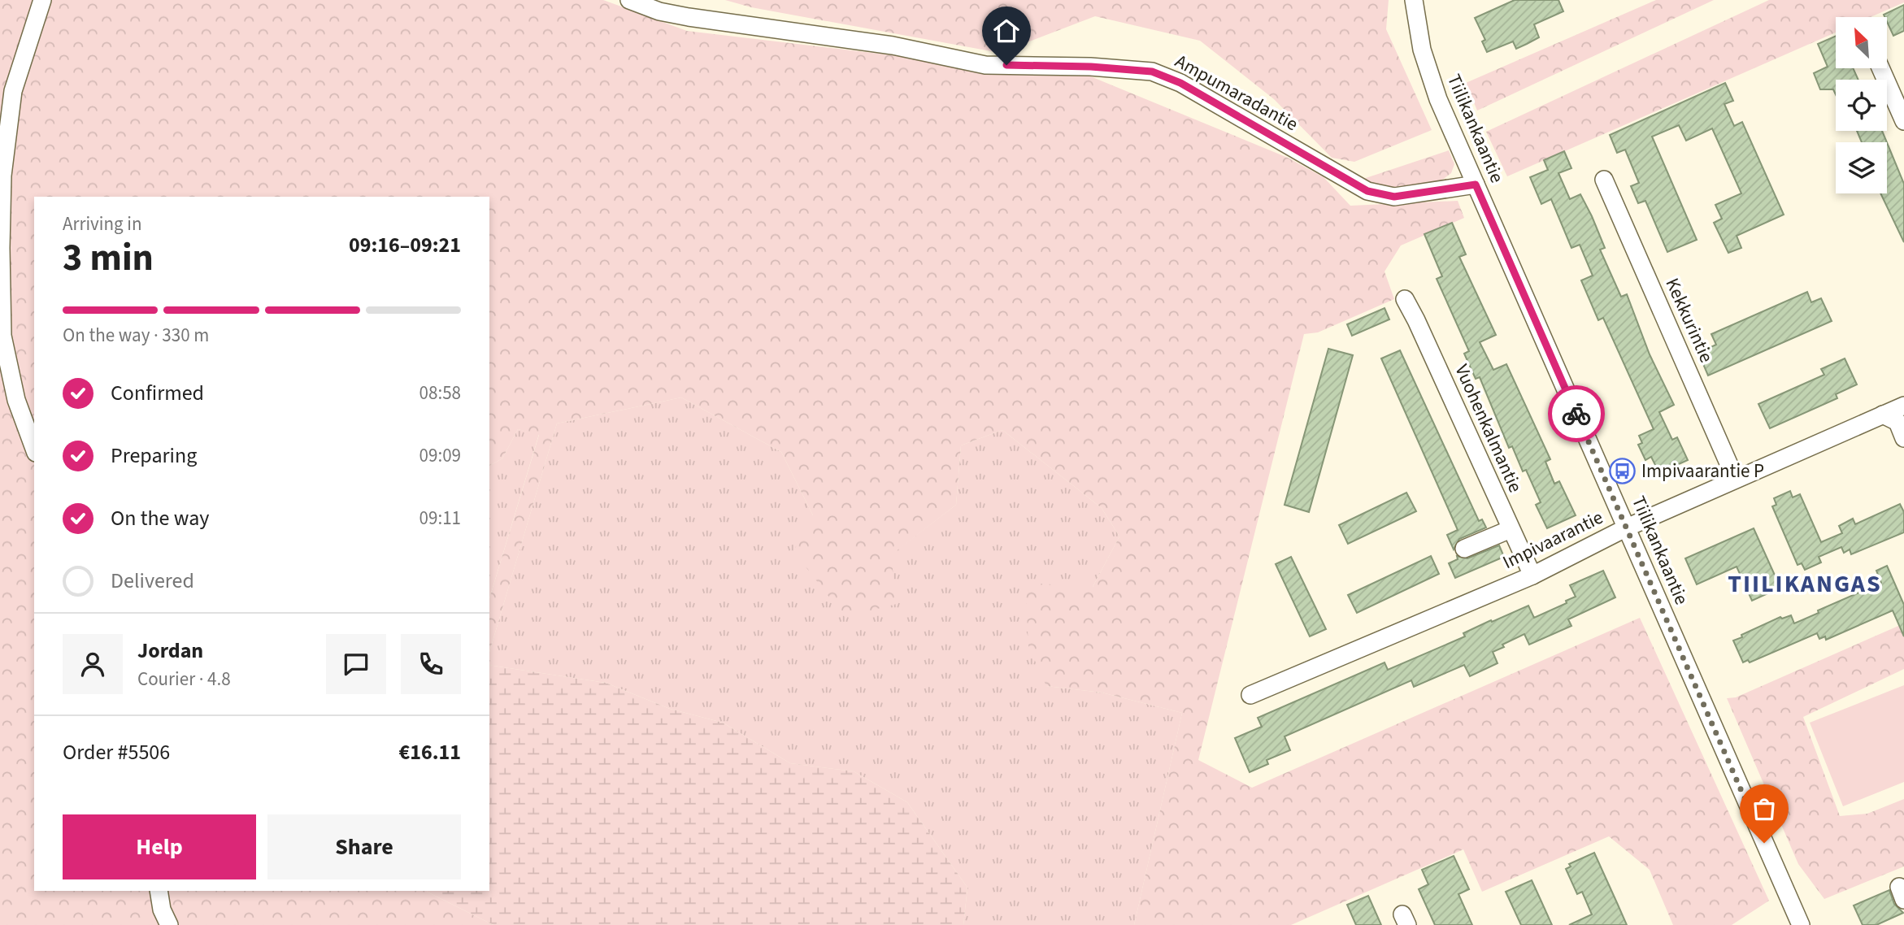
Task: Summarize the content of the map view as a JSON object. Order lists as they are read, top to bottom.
{
  "streets": {
    "street": [
      "Ampumaradantie",
      "Tiilikankaantie",
      "Kekkurintie",
      "Vuohenkalmantie",
      "Impivaarantie"
    ]
  },
  "crossings": [
    ["Ampumaradantie", "Tiilikankaantie"],
    ["Tiilikankaantie", "Impivaarantie"],
    ["Kekkurintie", "Impivaarantie"],
    ["Vuohenkalmantie", "Impivaarantie"]
  ],
  "districts": ["TIILIKANGAS"],
  "places": {
    "bus stop": ["Impivaarantie P"]
  },
  "north": "top left",
  "page": {
    "heading": ["3 min", "Arriving in", "09:16–09:21"],
    "panel": [
      "Jordan",
      "Courier · 4.8",
      "Order #5506",
      "€16.11"
    ],
    "bar": "On the way · 330 m",
    "list": [
      ["Confirmed", "08:58"],
      ["Preparing", "09:09"],
      ["On the way", "09:11"],
      "Delivered"
    ],
    "buttons": ["Help", "Share"]
  }
}
